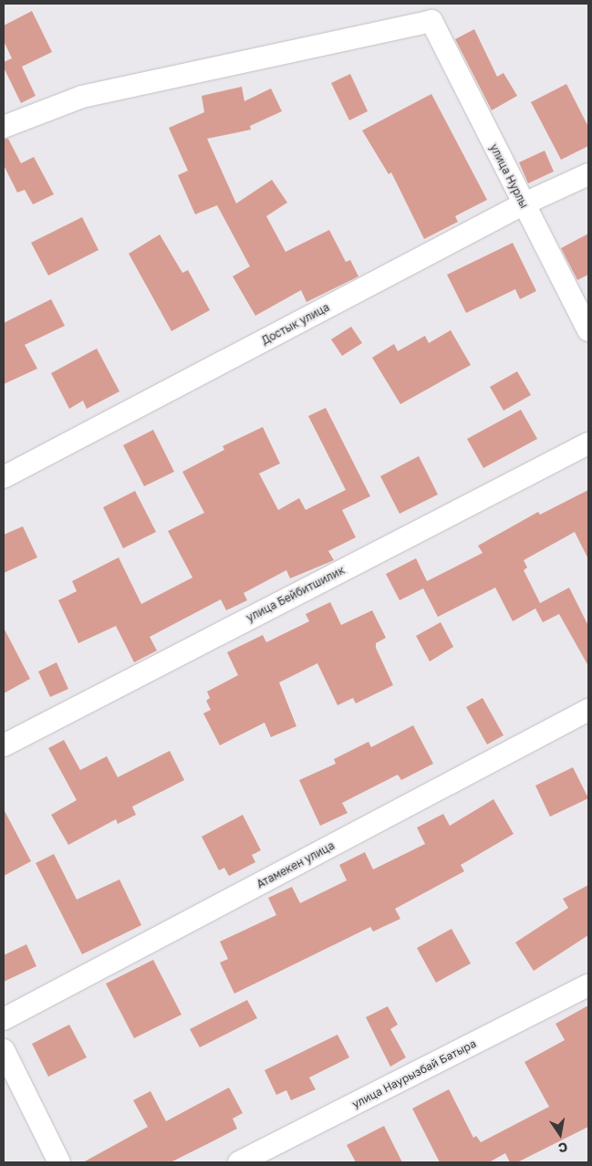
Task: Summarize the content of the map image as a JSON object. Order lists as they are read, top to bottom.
{
  "streets": {
    "street": [
      "улица Нурлы",
      "Достык улица",
      "улица Бейбитшилик",
      "Атамекен улица",
      "улица Наурызбай Батыра"
    ]
  },
  "crossings": [
    ["улица Нурлы", "Достык улица"]
  ],
  "north": "bottom"
}
